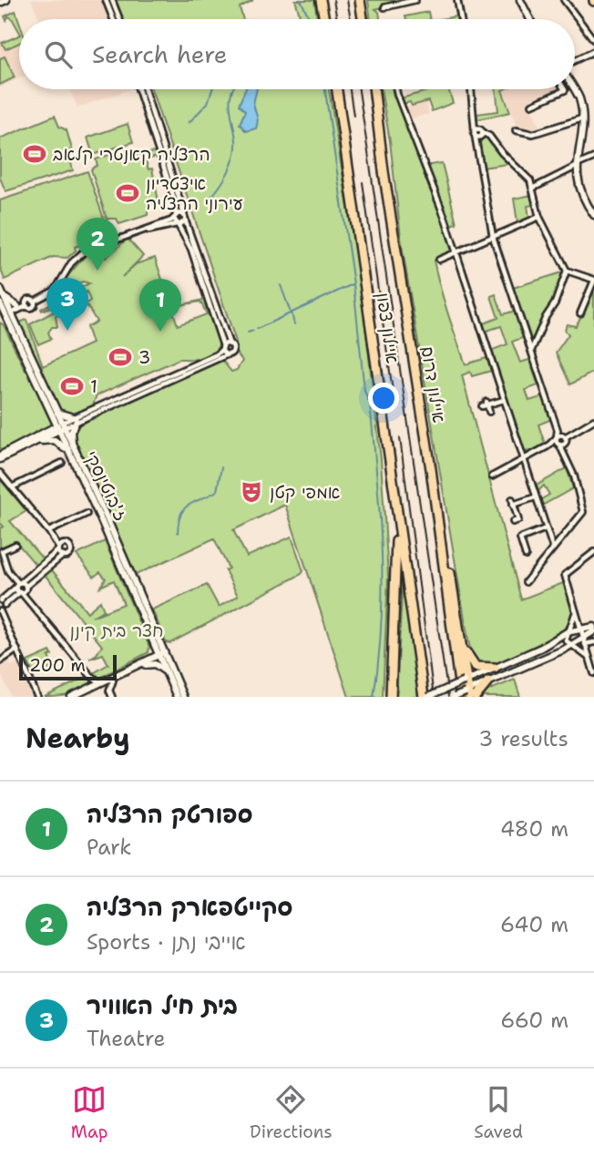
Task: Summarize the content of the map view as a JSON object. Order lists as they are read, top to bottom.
{
  "streets": {
    "highway": ["איילון צפון", "איילון דרום"],
    "main road": ["ז'בוטינסקי"]
  },
  "parks": ["חצר בית קינן"],
  "places": {
    "sports": [
      "הרצליה קאנטרי קלאב",
      "איצטדיון עירוני הרצליה",
      "3",
      "1"
    ],
    "theatre": ["אמפי קטן"]
  },
  "scale_bar": "200 m",
  "page": {
    "search": "Search here",
    "pins": ["2", "3", "1"],
    "scale": "200 m",
    "heading": ["Nearby", "3 results"],
    "list": [
      {
        "mark": "1",
        "name": "ספורטק הרצליה",
        "note": "Park",
        "value": "480 m"
      },
      {
        "mark": "2",
        "name": "סקייטפארק הרצליה",
        "note": "Sports · אייבי נתן",
        "value": "640 m"
      },
      {
        "mark": "3",
        "name": "בית חיל האוויר",
        "note": "Theatre",
        "value": "660 m"
      }
    ],
    "nav": ["Map", "Directions", "Saved"]
  }
}
